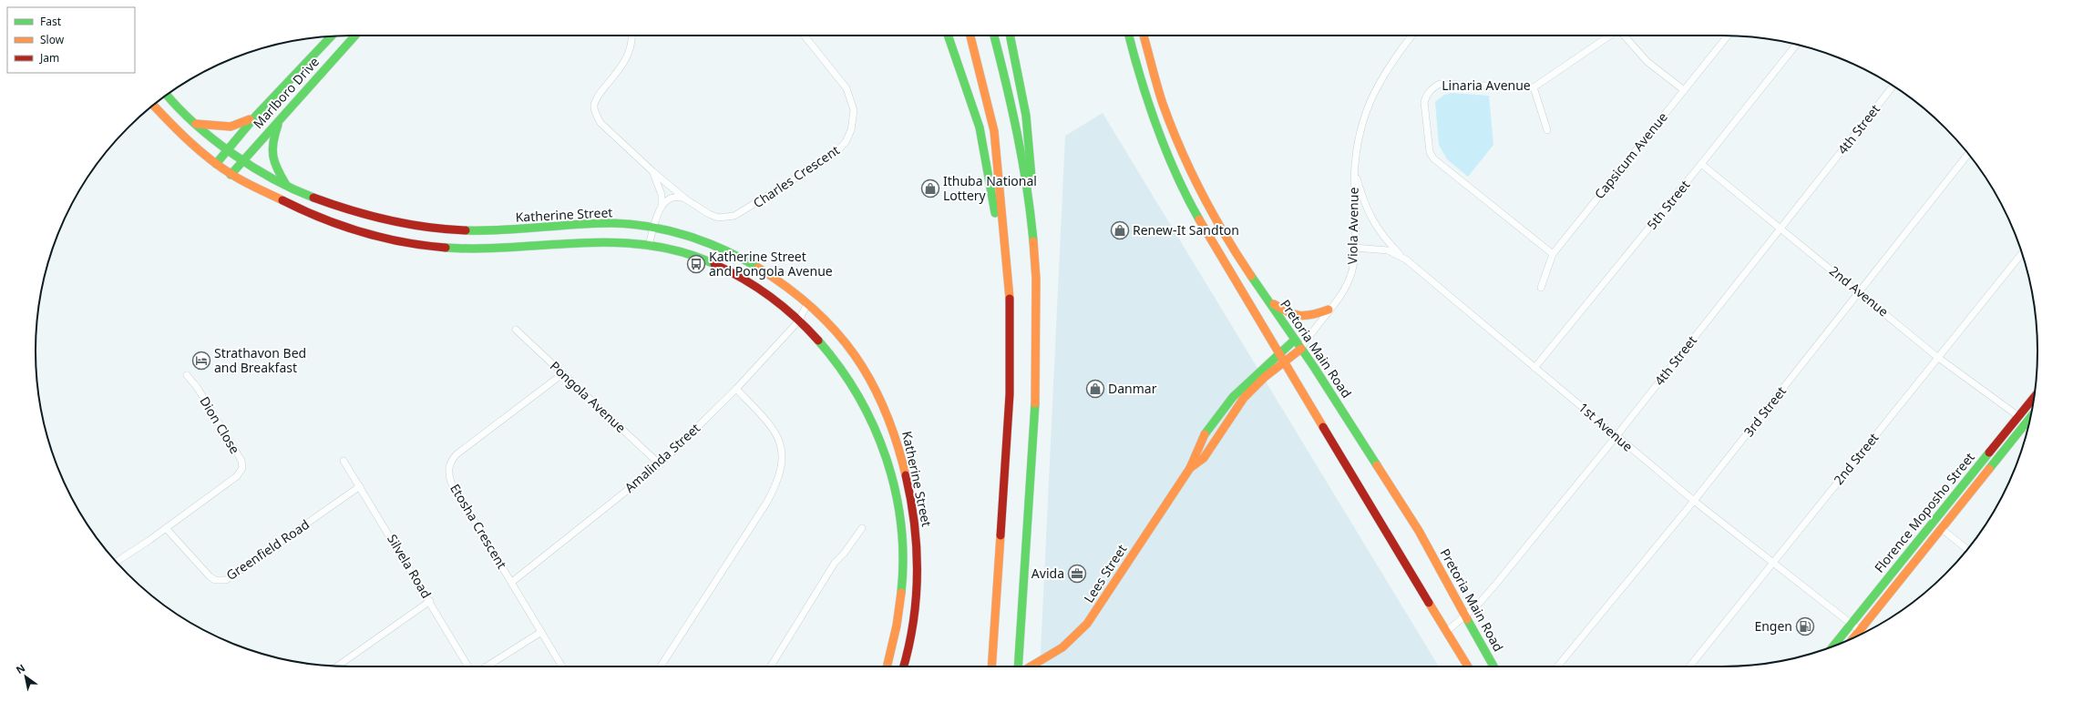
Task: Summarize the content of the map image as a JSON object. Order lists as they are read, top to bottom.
{
  "streets": {
    "main road": [
      "Marlboro Drive",
      "Katherine Street",
      "Pretoria Main Road",
      "Florence Moposho Street",
      "Lees Street"
    ],
    "street": [
      "Linaria Avenue",
      "4th Street",
      "Capsicum Avenue",
      "Charles Crescent",
      "5th Street",
      "Viola Avenue",
      "2nd Avenue",
      "Pongola Avenue",
      "3rd Street",
      "Dion Close",
      "1st Avenue",
      "Amalinda Street",
      "2nd Street",
      "Etosha Crescent",
      "Greenfield Road",
      "Silvela Road"
    ]
  },
  "crossings": [
    ["Linaria Avenue", "Capsicum Avenue"],
    ["Marlboro Drive", "Katherine Street"],
    ["4th Street", "2nd Avenue"],
    ["4th Street", "Pretoria Main Road"],
    ["4th Street", "1st Avenue"],
    ["Charles Crescent", "Katherine Street"],
    ["5th Street", "2nd Avenue"],
    ["5th Street", "1st Avenue"],
    ["Katherine Street", "Amalinda Street"],
    ["Viola Avenue", "Pretoria Main Road"],
    ["Viola Avenue", "1st Avenue"],
    ["Viola Avenue", "Lees Street"],
    ["2nd Avenue", "3rd Street"],
    ["2nd Avenue", "2nd Street"],
    ["2nd Avenue", "Florence Moposho Street"],
    ["Pretoria Main Road", "Lees Street"],
    ["Pongola Avenue", "Amalinda Street"],
    ["Pongola Avenue", "Etosha Crescent"],
    ["3rd Street", "1st Avenue"],
    ["Dion Close", "Greenfield Road"],
    ["1st Avenue", "2nd Street"],
    ["1st Avenue", "Florence Moposho Street"],
    ["Amalinda Street", "Etosha Crescent"],
    ["Greenfield Road", "Silvela Road"]
  ],
  "places": {
    "shop": ["Ithuba National Lottery", "Renew-It Sandton", "Danmar"],
    "bus stop": ["Katherine Street and Pongola Avenue"],
    "hotel": ["Strathavon Bed and Breakfast"],
    "office": ["Avida"],
    "fuel station": ["Engen"]
  },
  "legend": ["Fast", "Slow", "Jam"],
  "north": "top left"
}
